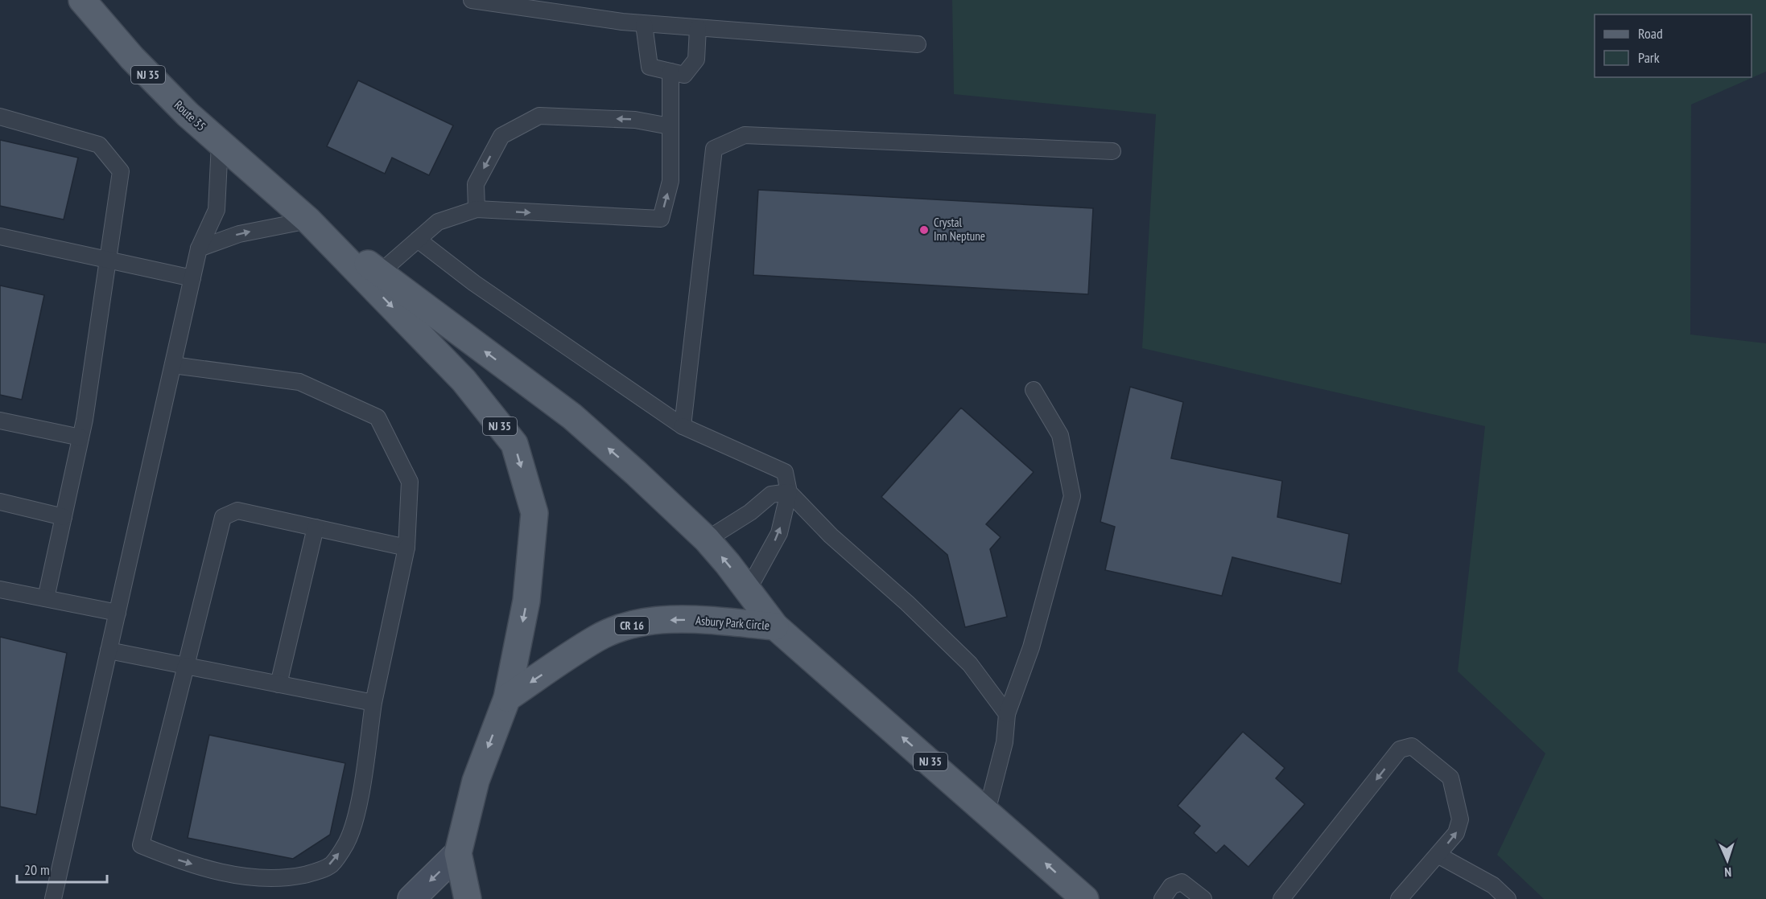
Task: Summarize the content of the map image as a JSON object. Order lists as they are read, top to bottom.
{
  "streets": {
    "main road": [
      "NJ 35",
      "Route 35",
      "Asbury Park Circle",
      "CR 16"
    ]
  },
  "crossings": [
    ["NJ 35", "Route 35"],
    ["NJ 35", "Asbury Park Circle"]
  ],
  "one_way": ["Asbury Park Circle"],
  "places": ["Crystal Inn Neptune"],
  "legend": ["Road", "Park"],
  "scale_bar": "20 m",
  "north": "bottom"
}
